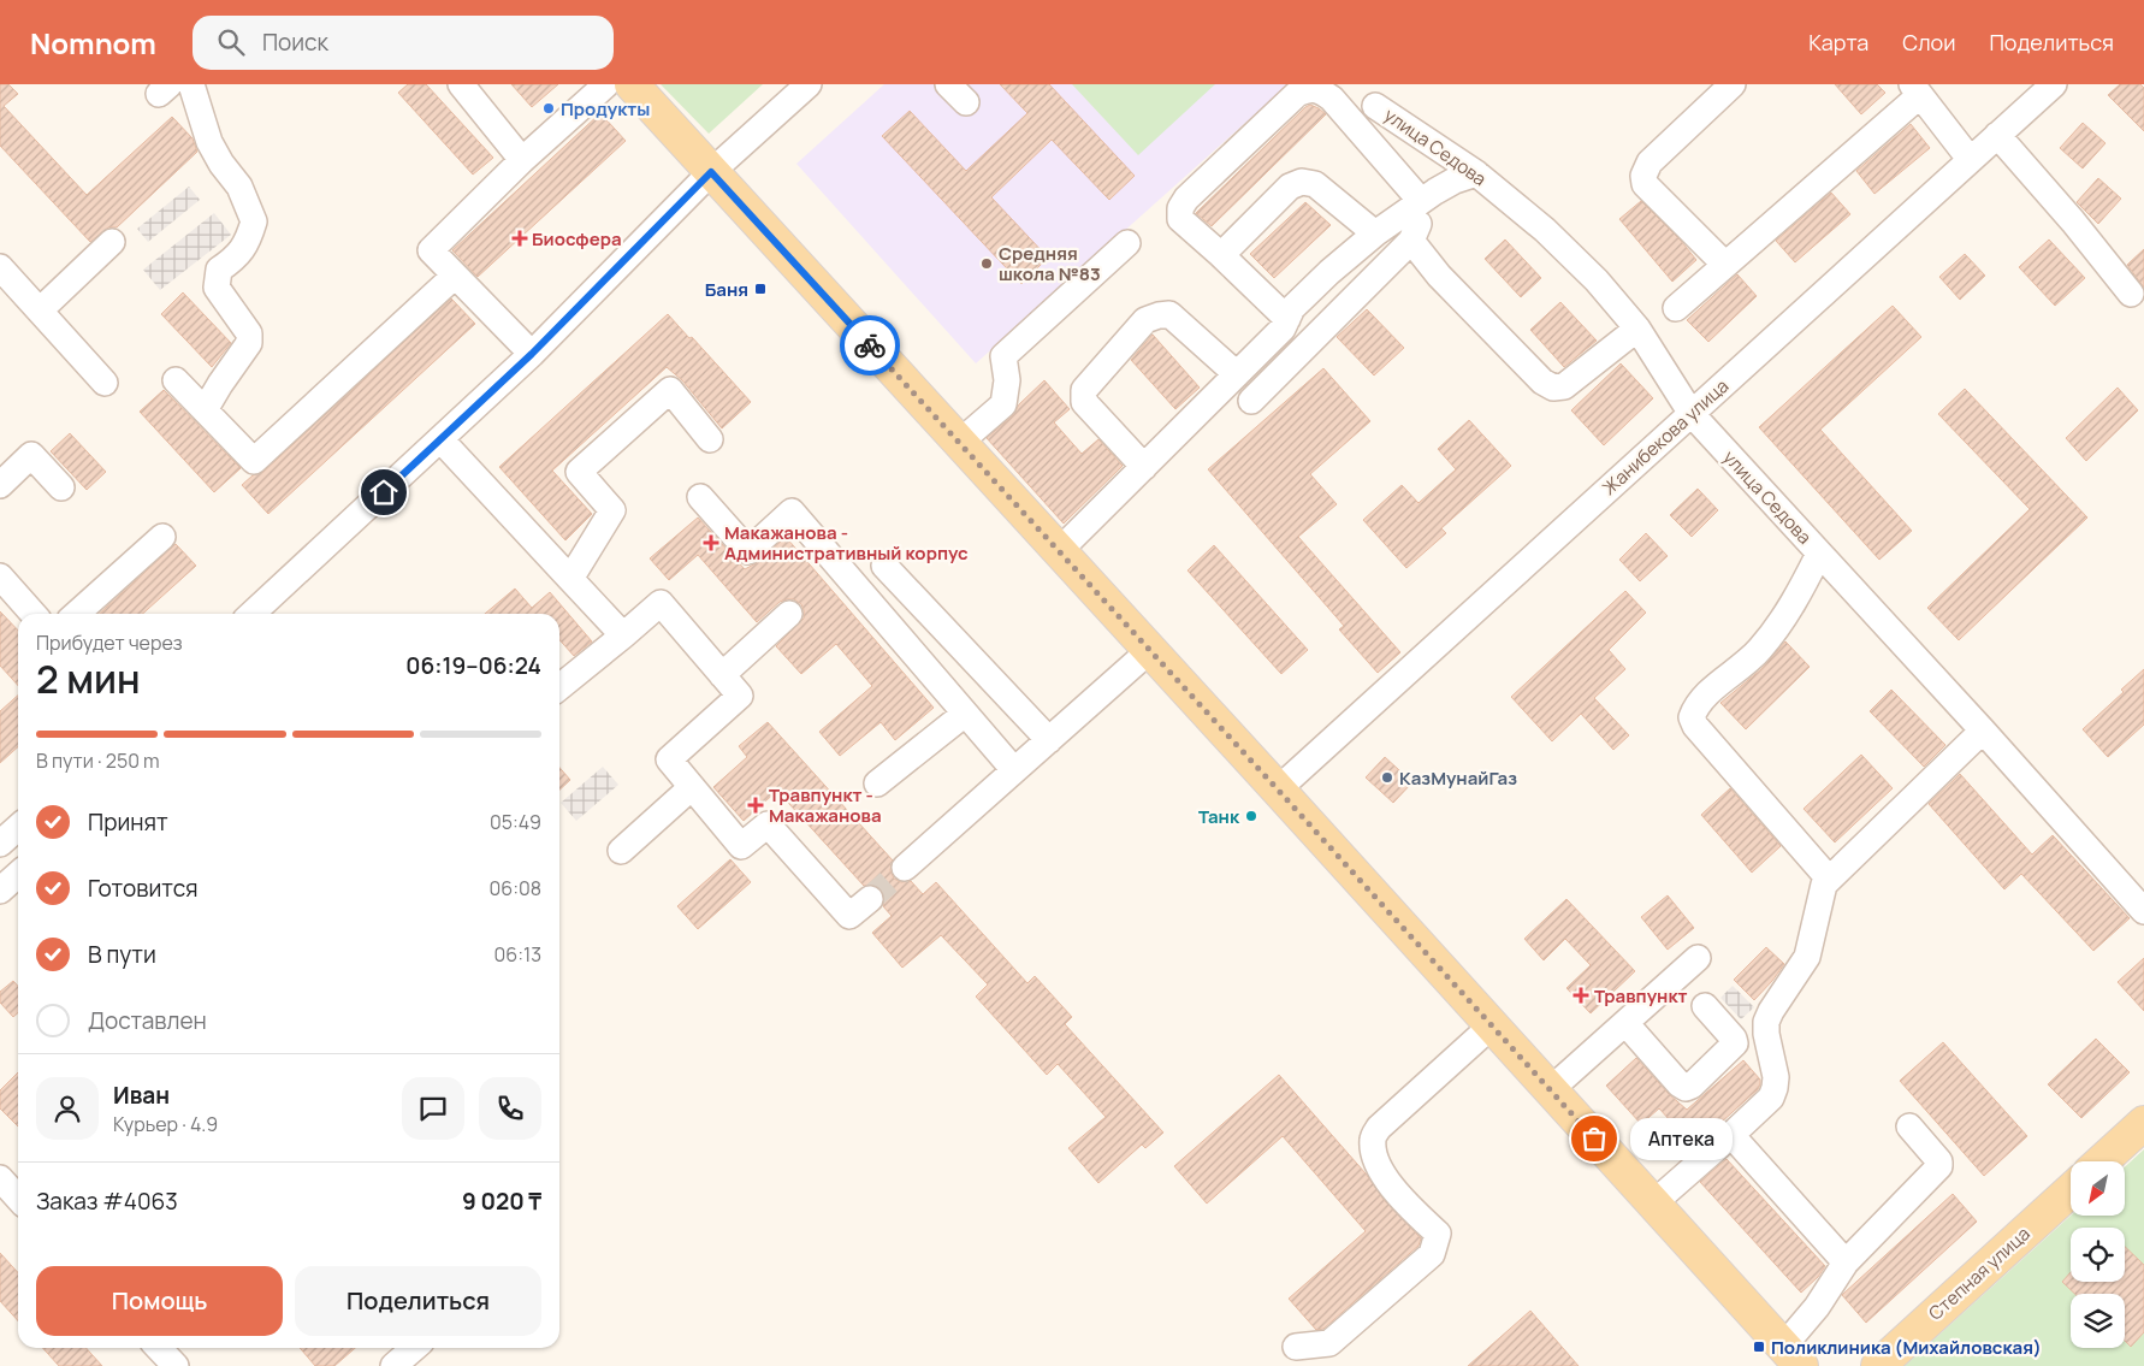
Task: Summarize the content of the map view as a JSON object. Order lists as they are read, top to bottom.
{
  "streets": {
    "main road": ["Степная улица"],
    "street": ["улица Седова", "Жанибекова улица"]
  },
  "crossings": [
    ["улица Седова", "Жанибекова улица"]
  ],
  "places": {
    "other": [
      "Продукты",
      "Средняя школа №83",
      "КазМунайГаз",
      "Танк",
      "Аптека"
    ],
    "health": [
      "Биосфера",
      "Макажанова - Административный корпус",
      "Травпункт - Макажанова",
      "Травпункт"
    ],
    "transit": ["Баня", "Поликлиника (Михайловская)"]
  },
  "north": "bottom left",
  "page": {
    "header": "Nomnom",
    "search": "Поиск",
    "nav": ["Карта", "Слои", "Поделиться"],
    "heading": ["2 мин", "Прибудет через", "06:19–06:24"],
    "panel": [
      "Иван",
      "Курьер · 4.9",
      "Заказ #4063",
      "9 020 ₸"
    ],
    "bar": "В пути · 250 m",
    "list": [
      ["Принят", "05:49"],
      ["Готовится", "06:08"],
      ["В пути", "06:13"],
      "Доставлен"
    ],
    "bubble": "Аптека",
    "buttons": ["Помощь", "Поделиться"]
  }
}
